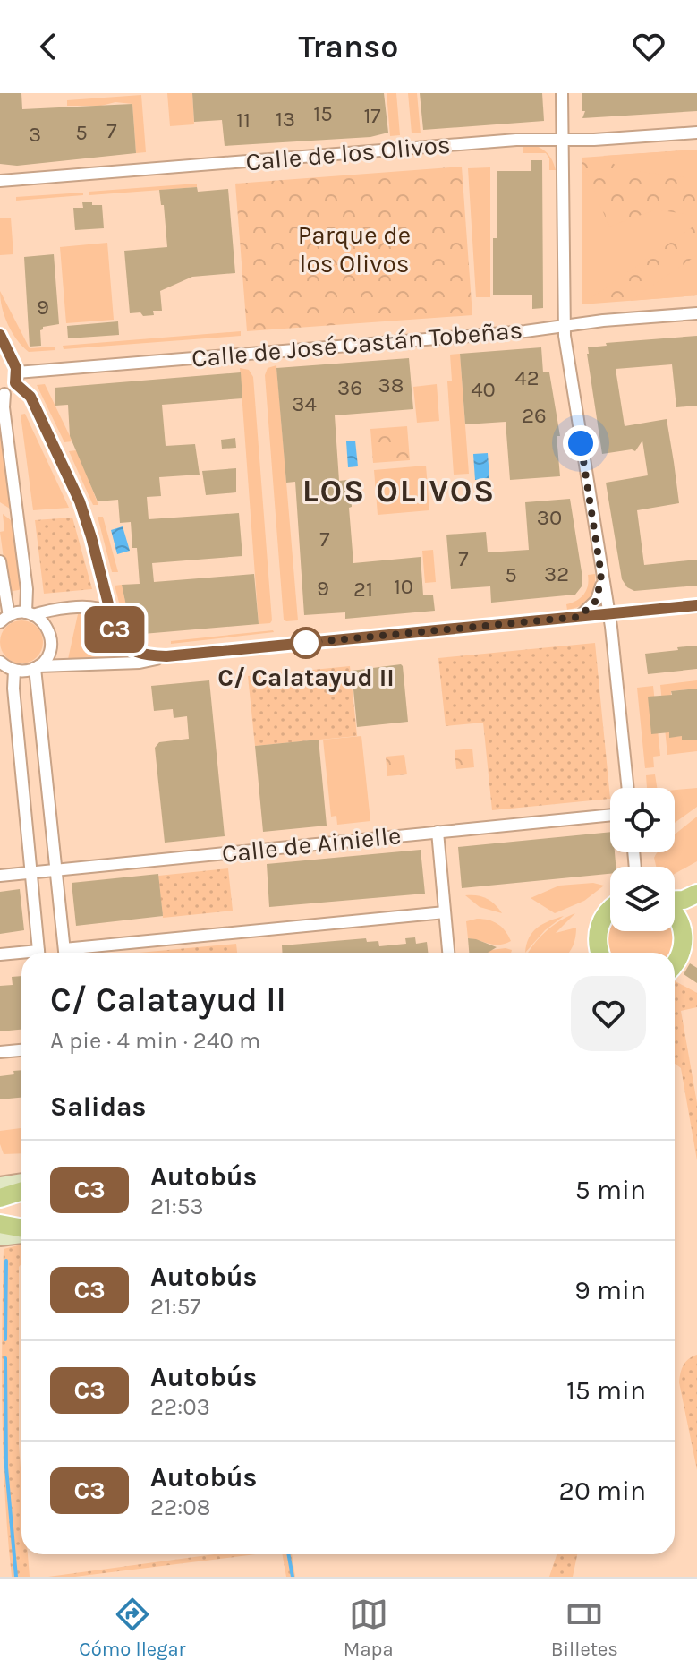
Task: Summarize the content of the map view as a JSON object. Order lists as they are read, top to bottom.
{
  "streets": {
    "street": ["Calle de los Olivos", "Calle de José Castán Tobeñas", "Calle de Ainielle"]
  },
  "districts": ["LOS OLIVOS"],
  "parks": ["Parque de los Olivos"],
  "places": ["C/ Calatayud II"],
  "lines": ["bus line C3"],
  "house_numbers": [
    "15",
    "17",
    "13",
    "11",
    "7",
    "5",
    "3",
    "9",
    "42",
    "38",
    "36",
    "40",
    "34",
    "26",
    "30",
    "7",
    "7",
    "32",
    "5",
    "10",
    "9",
    "21"
  ],
  "page": {
    "header": "Transo",
    "on_map": "C3",
    "heading": [
      ["C/ Calatayud II", "A pie · 4 min · 240 m"],
      "Salidas"
    ],
    "list": [
      {
        "mark": "C3",
        "name": "Autobús",
        "note": "21:53",
        "value": "5 min"
      },
      {
        "mark": "C3",
        "name": "Autobús",
        "note": "21:57",
        "value": "9 min"
      },
      {
        "mark": "C3",
        "name": "Autobús",
        "note": "22:03",
        "value": "15 min"
      },
      {
        "mark": "C3",
        "name": "Autobús",
        "note": "22:08",
        "value": "20 min"
      }
    ],
    "tabs": ["Cómo llegar", "Mapa", "Billetes"]
  }
}
